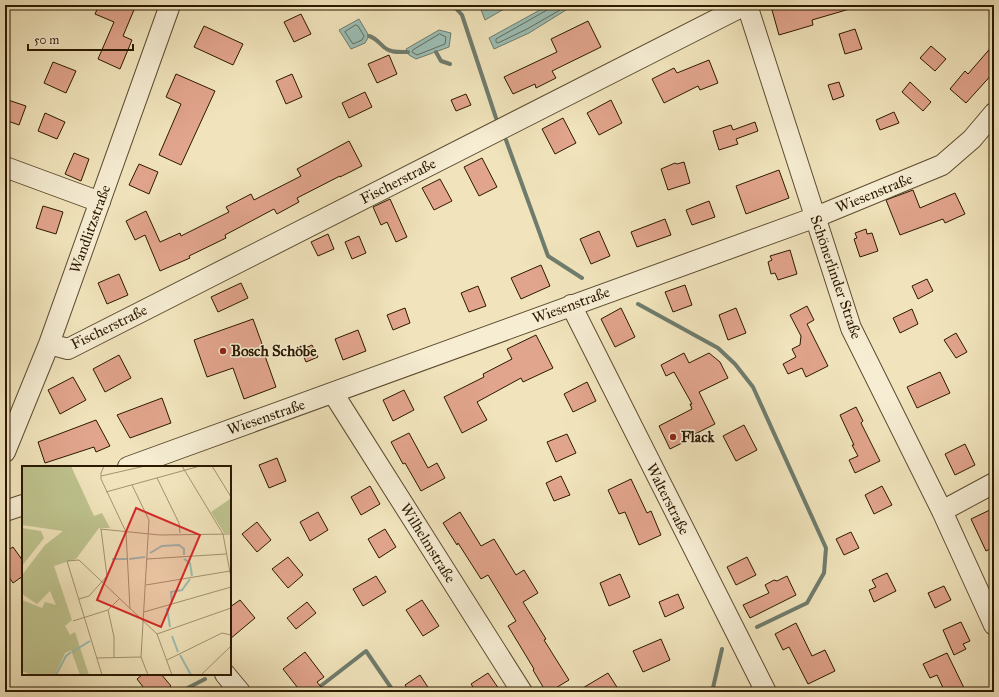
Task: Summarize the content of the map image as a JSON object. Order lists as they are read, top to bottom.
{
  "streets": {
    "street": [
      "Fischerstraße",
      "Wiesenstraße",
      "Wandlitzstraße",
      "Schönerlinder Straße",
      "Walterstraße",
      "Wilhelmstraße"
    ]
  },
  "crossings": [
    ["Fischerstraße", "Wandlitzstraße"],
    ["Fischerstraße", "Schönerlinder Straße"],
    ["Wiesenstraße", "Schönerlinder Straße"],
    ["Wiesenstraße", "Walterstraße"],
    ["Wiesenstraße", "Wilhelmstraße"]
  ],
  "places": ["Bosch Schöbe", "Flack"],
  "scale_bar": "50 m"
}
